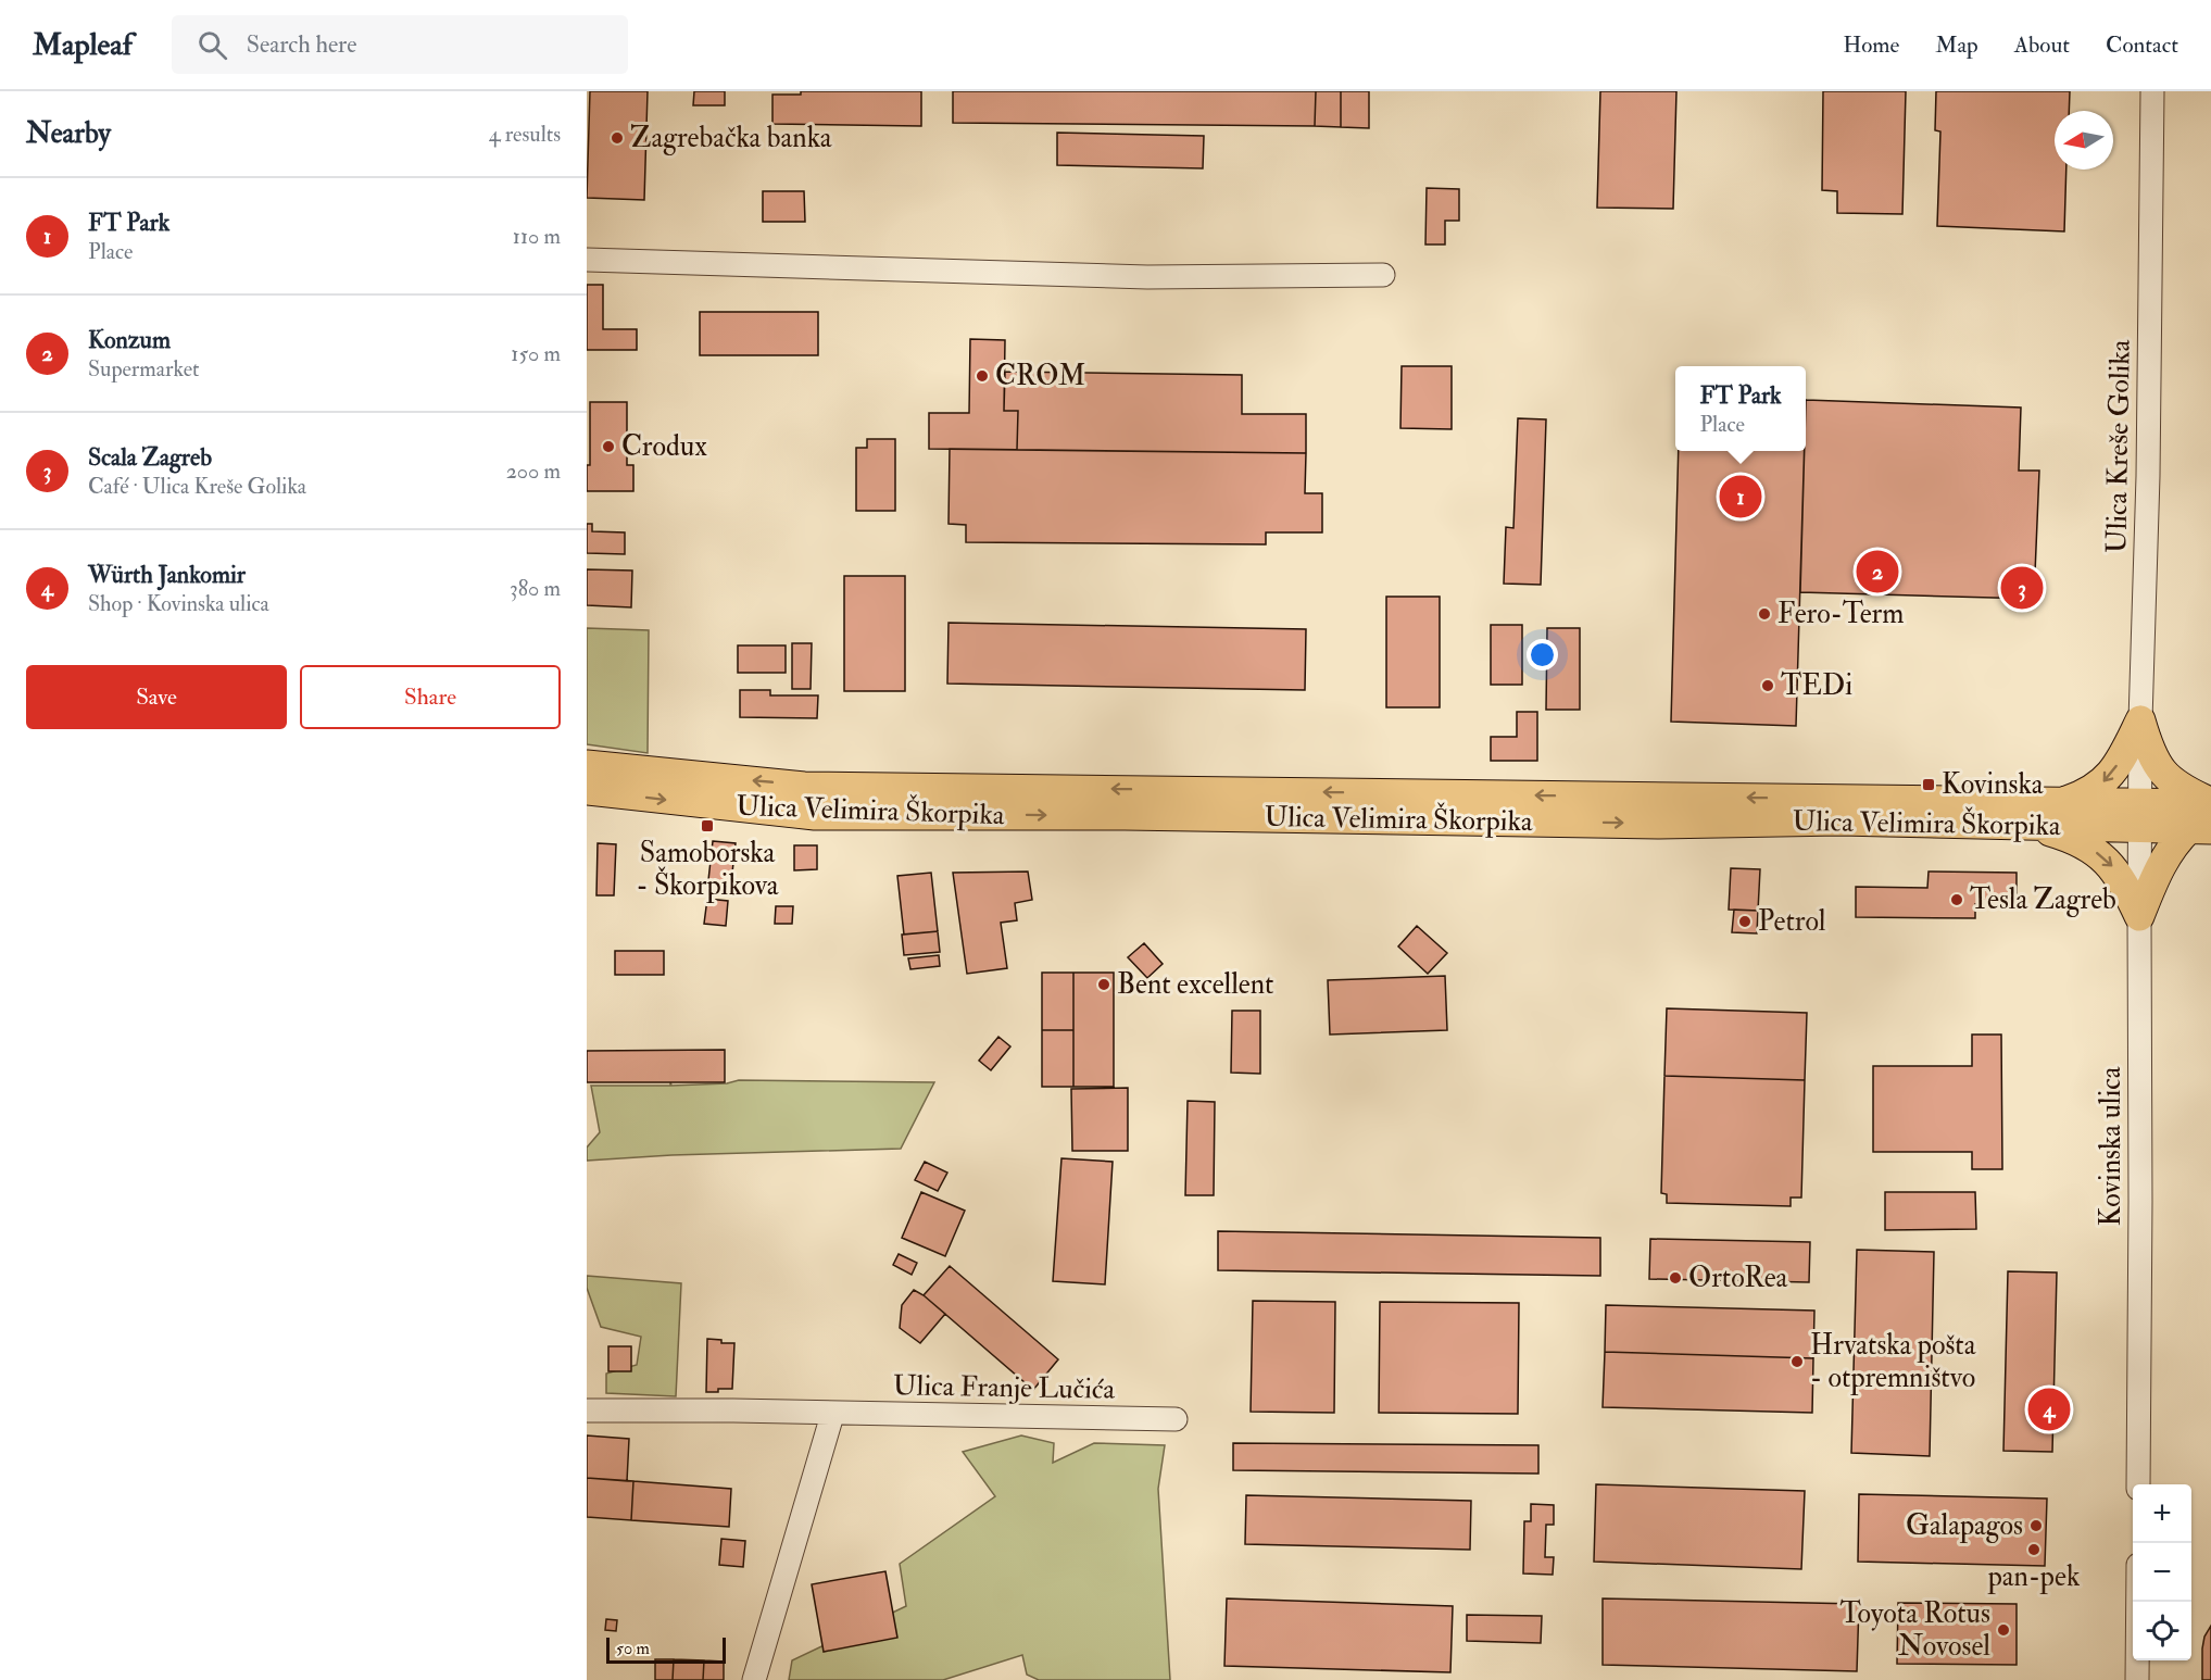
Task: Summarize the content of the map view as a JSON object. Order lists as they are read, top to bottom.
{
  "streets": {
    "main road": ["Ulica Velimira Škorpika"],
    "street": ["Ulica Kreše Golika", "Kovinska ulica", "Ulica Franje Lučića"]
  },
  "crossings": [
    ["Ulica Kreše Golika", "Ulica Velimira Škorpika"],
    ["Ulica Kreše Golika", "Kovinska ulica"],
    ["Ulica Velimira Škorpika", "Kovinska ulica"]
  ],
  "places": {
    "other": [
      "Zagrebačka banka",
      "CROM",
      "Crodux",
      "Fero-Term",
      "TEDi",
      "Tesla Zagreb",
      "Petrol",
      "Bent excellent",
      "OrtoRea",
      "Hrvatska pošta - otpremništvo",
      "Galapagos",
      "pan-pek",
      "Toyota Rotus Novosel"
    ],
    "transit": ["Kovinska", "Samoborska - Škorpikova"]
  },
  "scale_bar": "50 m",
  "north": "left",
  "page": {
    "header": "Mapleaf",
    "search": "Search here",
    "nav": [
      "Home",
      "Map",
      "About",
      "Contact"
    ],
    "heading": ["Nearby", "4 results"],
    "list": [
      {
        "mark": "1",
        "name": "FT Park",
        "note": "Place",
        "value": "110 m"
      },
      {
        "mark": "2",
        "name": "Konzum",
        "note": "Supermarket",
        "value": "150 m"
      },
      {
        "mark": "3",
        "name": "Scala Zagreb",
        "note": "Café · Ulica Kreše Golika",
        "value": "200 m"
      },
      {
        "mark": "4",
        "name": "Würth Jankomir",
        "note": "Shop · Kovinska ulica",
        "value": "380 m"
      }
    ],
    "popup": ["FT Park", "Place"],
    "pins": [
      "1",
      "2",
      "3",
      "4"
    ],
    "buttons": ["Save", "Share"],
    "map_buttons": ["+", "−"],
    "scale": "50 m"
  }
}
